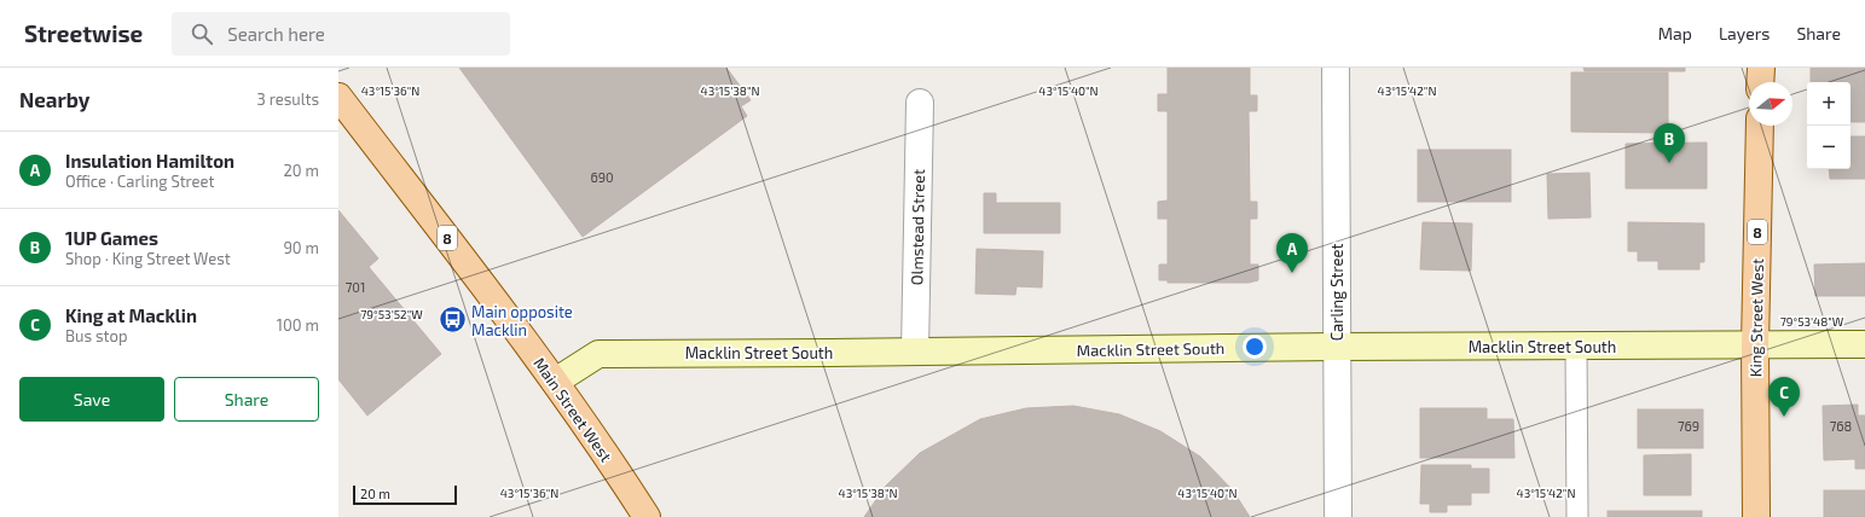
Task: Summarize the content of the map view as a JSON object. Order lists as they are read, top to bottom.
{
  "streets": {
    "main road": ["8", "King Street West", "Main Street West"],
    "street": ["Olmstead Street", "Carling Street", "Macklin Street South"]
  },
  "crossings": [
    ["Olmstead Street", "Macklin Street South"],
    ["Carling Street", "Macklin Street South"],
    ["King Street West", "Macklin Street South"],
    ["Macklin Street South", "Main Street West"]
  ],
  "places": {
    "bus stop": ["Main opposite Macklin"]
  },
  "house_numbers": [
    "690",
    "701",
    "769",
    "768"
  ],
  "scale_bar": "20 m",
  "north": "right",
  "page": {
    "header": "Streetwise",
    "search": "Search here",
    "nav": ["Map", "Layers", "Share"],
    "heading": ["Nearby", "3 results"],
    "map_buttons": ["+", "−"],
    "pins": ["B", "A", "C"],
    "list": [
      {
        "mark": "A",
        "name": "Insulation Hamilton",
        "note": "Office · Carling Street",
        "value": "20 m"
      },
      {
        "mark": "B",
        "name": "1UP Games",
        "note": "Shop · King Street West",
        "value": "90 m"
      },
      {
        "mark": "C",
        "name": "King at Macklin",
        "note": "Bus stop",
        "value": "100 m"
      }
    ],
    "buttons": ["Save", "Share"],
    "scale": "20 m"
  },
  "coordinates": [
    "43°15'36\"N",
    "43°15'38\"N",
    "43°15'40\"N",
    "43°15'42\"N",
    "79°53'52\"W",
    "79°53'48\"W"
  ]
}
